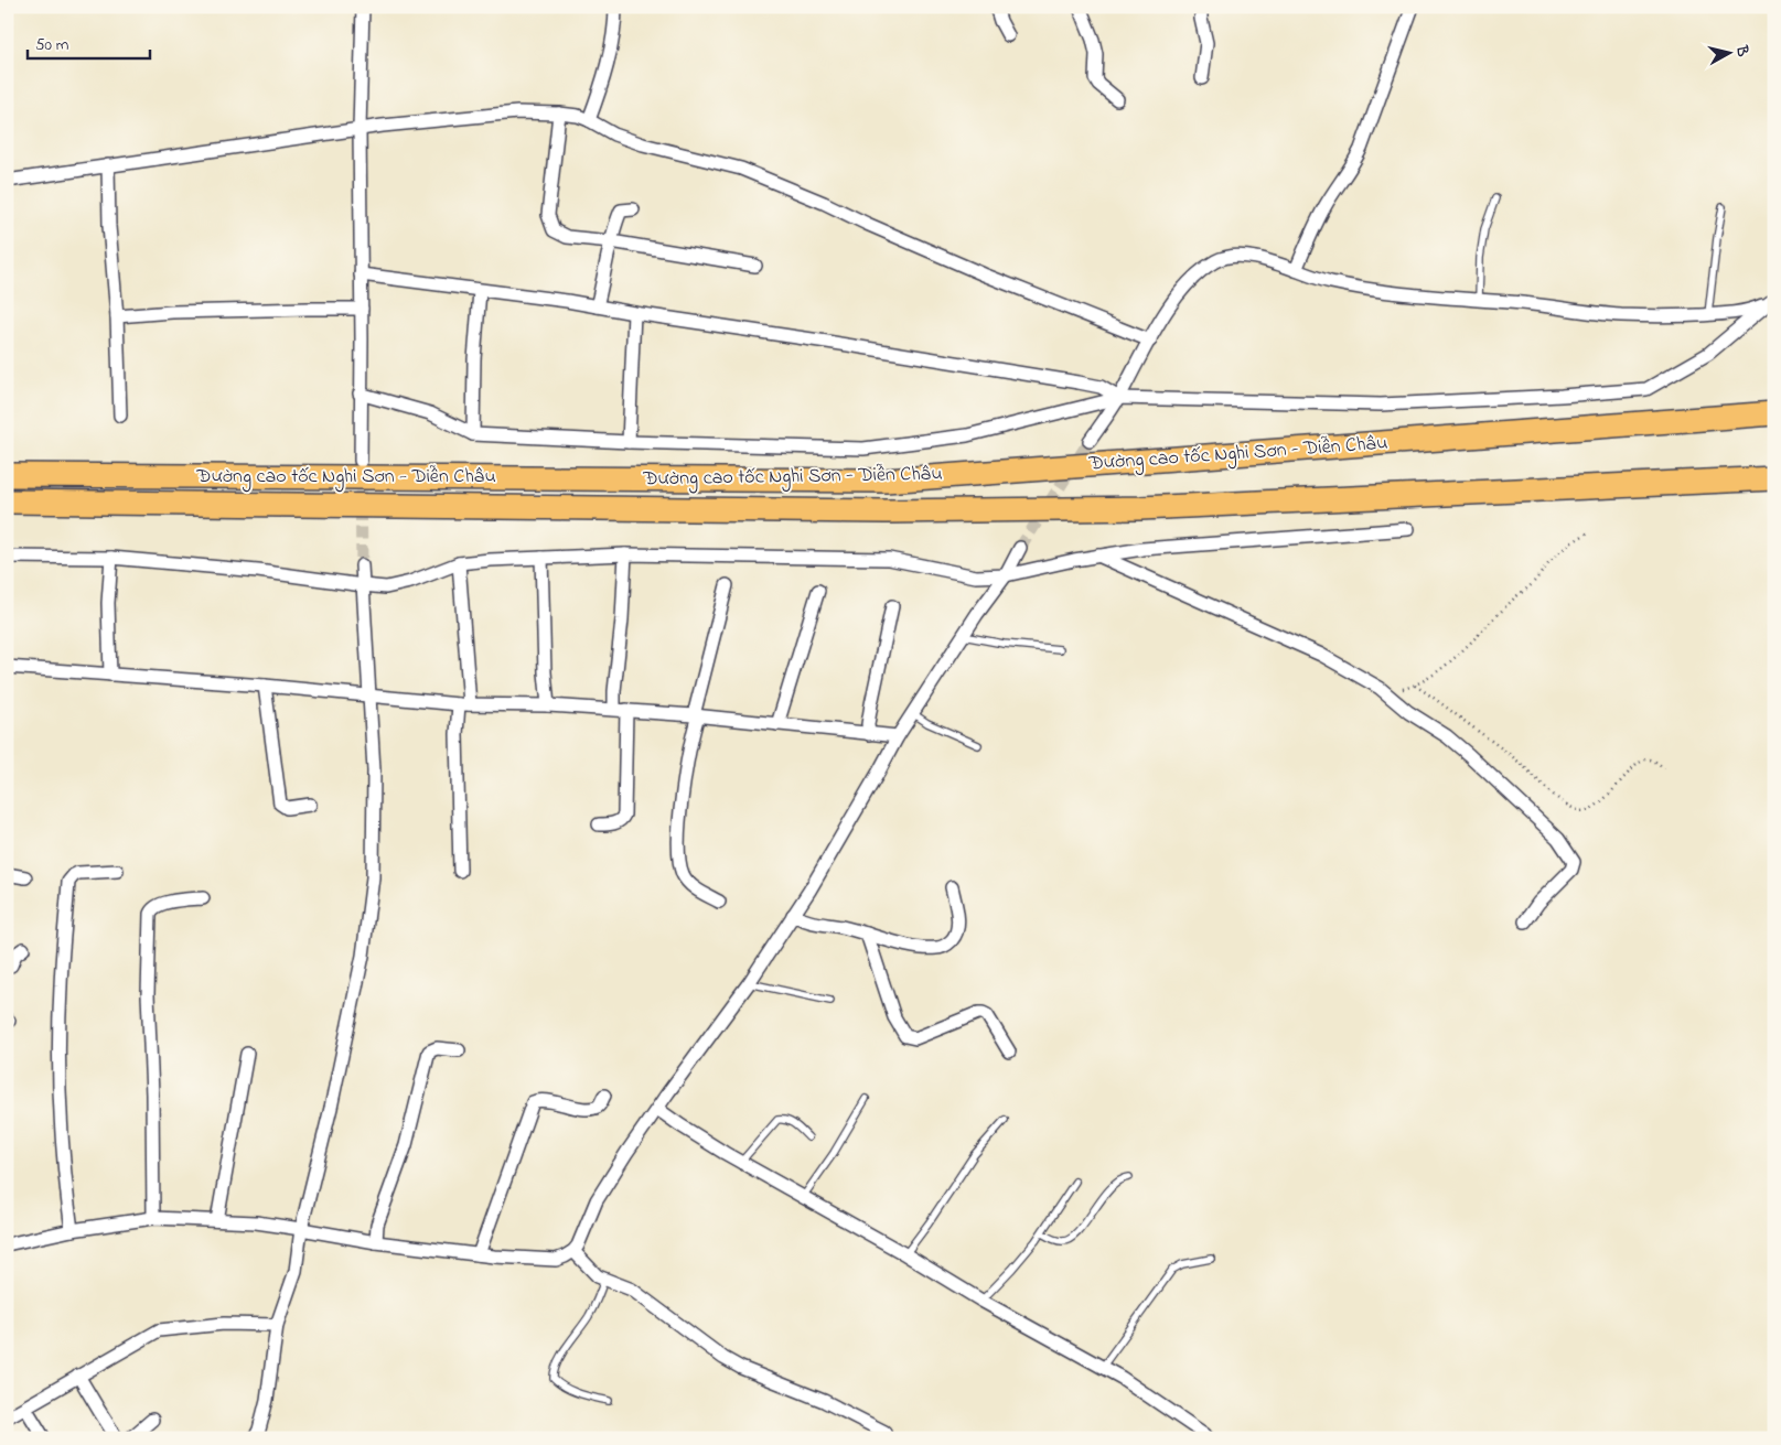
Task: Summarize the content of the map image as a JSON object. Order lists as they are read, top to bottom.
{
  "streets": {
    "highway": ["Đường cao tốc Nghi Sơn - Diễn Châu"]
  },
  "scale_bar": "50 m",
  "north": "right"
}
